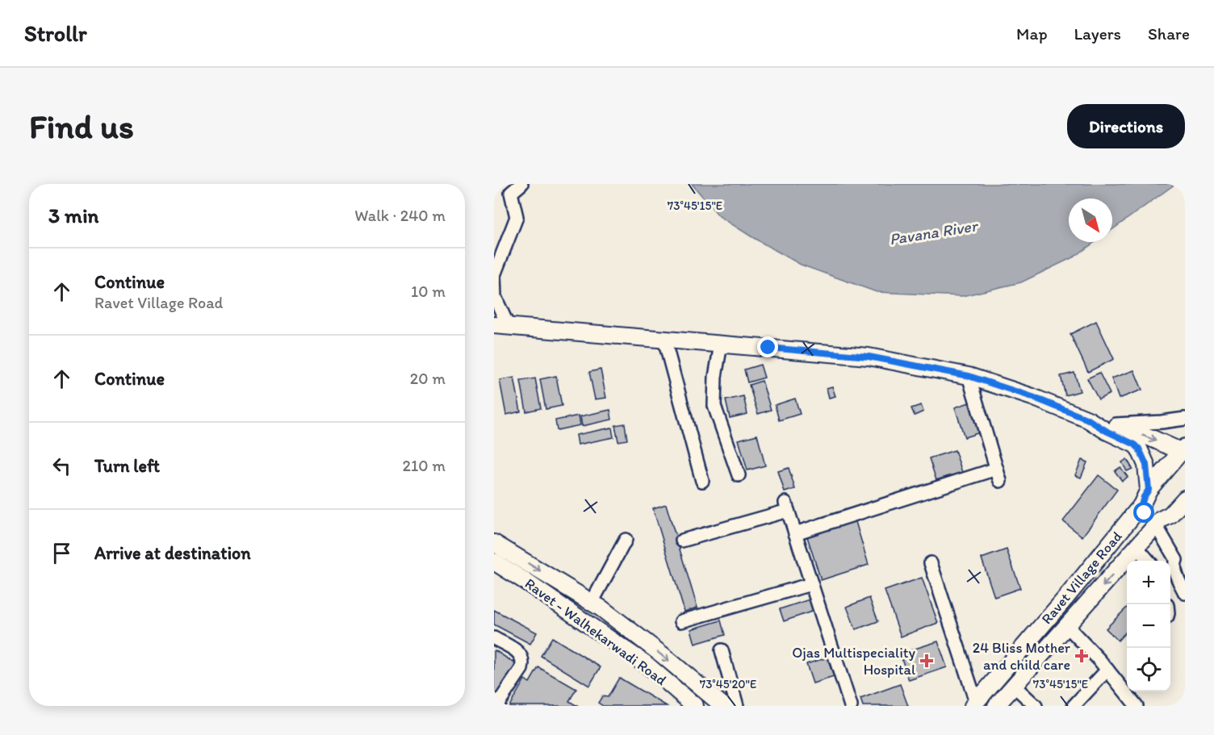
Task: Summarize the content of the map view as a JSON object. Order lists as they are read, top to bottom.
{
  "streets": {
    "main road": ["Ravet Village Road", "Ravet - Walhekarwadi Road"]
  },
  "water": ["Pavana River"],
  "places": {
    "health": ["24 Bliss Mother and child care", "Ojas Multispeciality Hospital"]
  },
  "north": "bottom right",
  "page": {
    "header": "Strollr",
    "nav": ["Map", "Layers", "Share"],
    "buttons": "Directions",
    "title": "Find us",
    "heading": ["3 min", "Walk · 240 m"],
    "list": [
      ["Continue", "Ravet Village Road", "10 m"],
      ["Continue", "20 m"],
      ["Turn left", "210 m"],
      "Arrive at destination"
    ],
    "map_buttons": ["+", "−"]
  },
  "coordinates": ["73°45'15\"E", "73°45'20\"E"]
}
